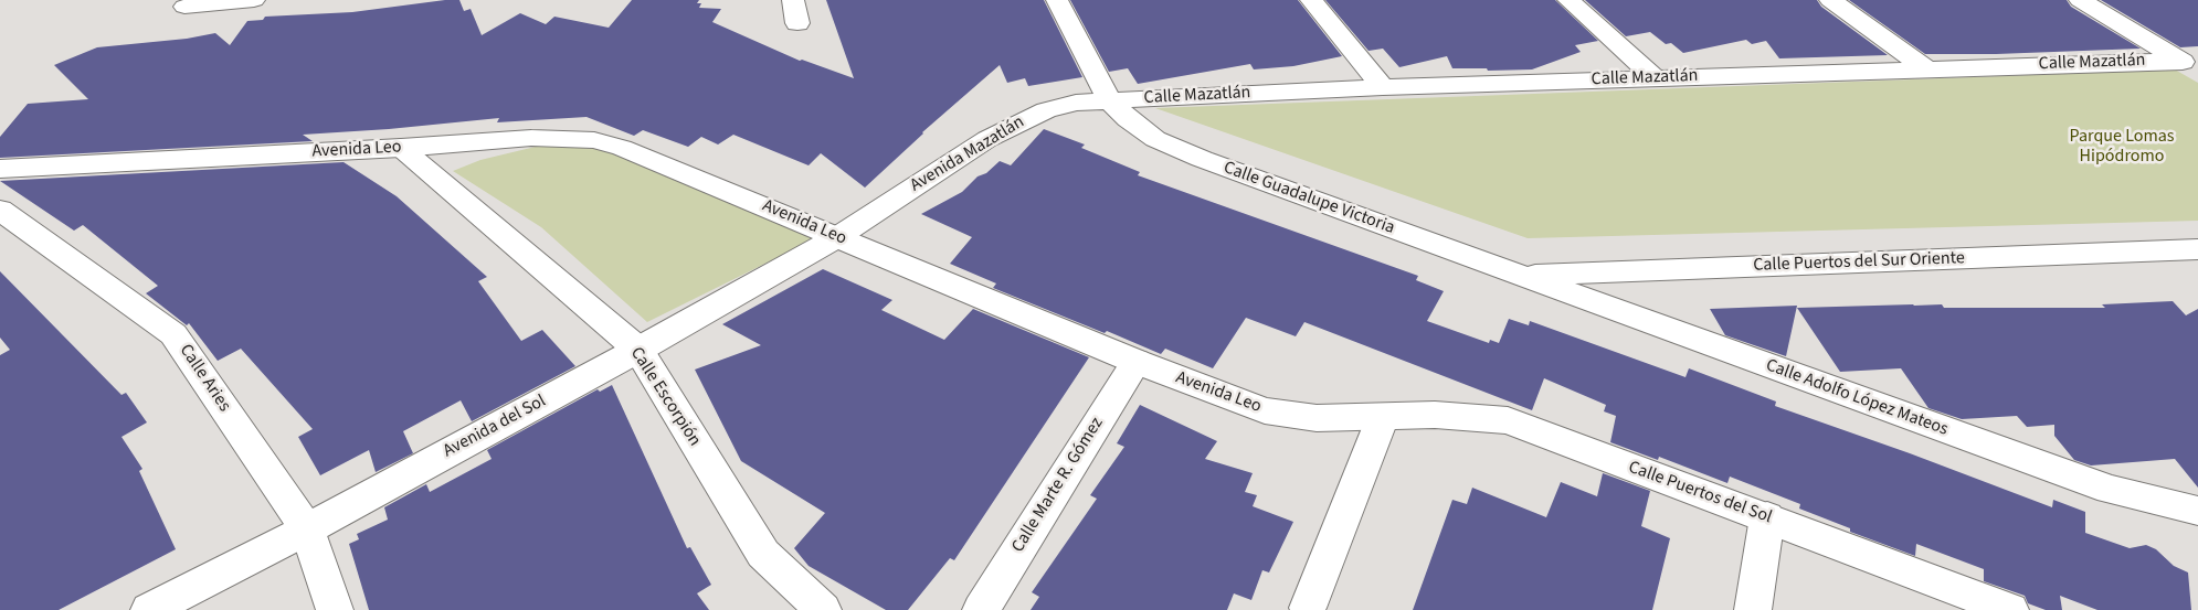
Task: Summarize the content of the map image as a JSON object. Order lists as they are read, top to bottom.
{
  "streets": {
    "street": [
      "Calle Mazatlán",
      "Avenida Leo",
      "Avenida Mazatlán",
      "Calle Guadalupe Victoria",
      "Calle Puertos del Sur Oriente",
      "Calle Aries",
      "Calle Escorpión",
      "Calle Adolfo López Mateos",
      "Avenida del Sol",
      "Calle Marte R. Gómez",
      "Calle Puertos del Sol"
    ]
  },
  "crossings": [
    ["Calle Mazatlán", "Avenida Mazatlán"],
    ["Calle Mazatlán", "Calle Guadalupe Victoria"],
    ["Avenida Leo", "Avenida Mazatlán"],
    ["Avenida Leo", "Calle Escorpión"],
    ["Avenida Leo", "Avenida del Sol"],
    ["Avenida Leo", "Calle Marte R. Gómez"],
    ["Avenida Leo", "Calle Puertos del Sol"],
    ["Avenida Mazatlán", "Calle Guadalupe Victoria"],
    ["Avenida Mazatlán", "Avenida del Sol"],
    ["Calle Guadalupe Victoria", "Calle Puertos del Sur Oriente"],
    ["Calle Guadalupe Victoria", "Calle Adolfo López Mateos"],
    ["Calle Puertos del Sur Oriente", "Calle Adolfo López Mateos"],
    ["Calle Aries", "Avenida del Sol"],
    ["Calle Escorpión", "Avenida del Sol"]
  ],
  "parks": ["Parque Lomas Hipódromo"]
}
